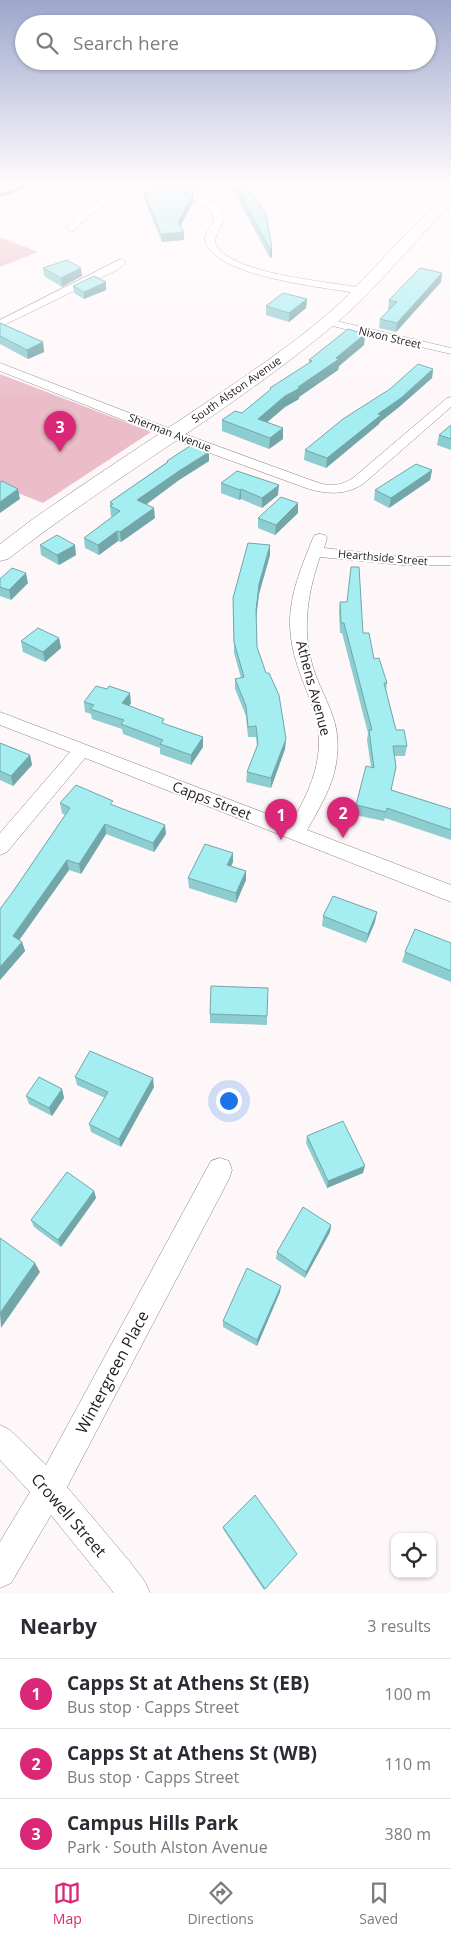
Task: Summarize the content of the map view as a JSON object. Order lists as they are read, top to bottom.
{
  "streets": {
    "street": [
      "Nixon Street",
      "South Alston Avenue",
      "Sherman Avenue",
      "Hearthside Street",
      "Athens Avenue",
      "Capps Street",
      "Wintergreen Place",
      "Crowell Street"
    ]
  },
  "crossings": [
    ["Nixon Street", "South Alston Avenue"],
    ["South Alston Avenue", "Sherman Avenue"],
    ["Hearthside Street", "Athens Avenue"],
    ["Athens Avenue", "Capps Street"],
    ["Wintergreen Place", "Crowell Street"]
  ],
  "page": {
    "search": "Search here",
    "pins": ["3", "2", "1"],
    "heading": ["Nearby", "3 results"],
    "list": [
      {
        "mark": "1",
        "name": "Capps St at Athens St (EB)",
        "note": "Bus stop · Capps Street",
        "value": "100 m"
      },
      {
        "mark": "2",
        "name": "Capps St at Athens St (WB)",
        "note": "Bus stop · Capps Street",
        "value": "110 m"
      },
      {
        "mark": "3",
        "name": "Campus Hills Park",
        "note": "Park · South Alston Avenue",
        "value": "380 m"
      }
    ],
    "nav": ["Map", "Directions", "Saved"]
  }
}
